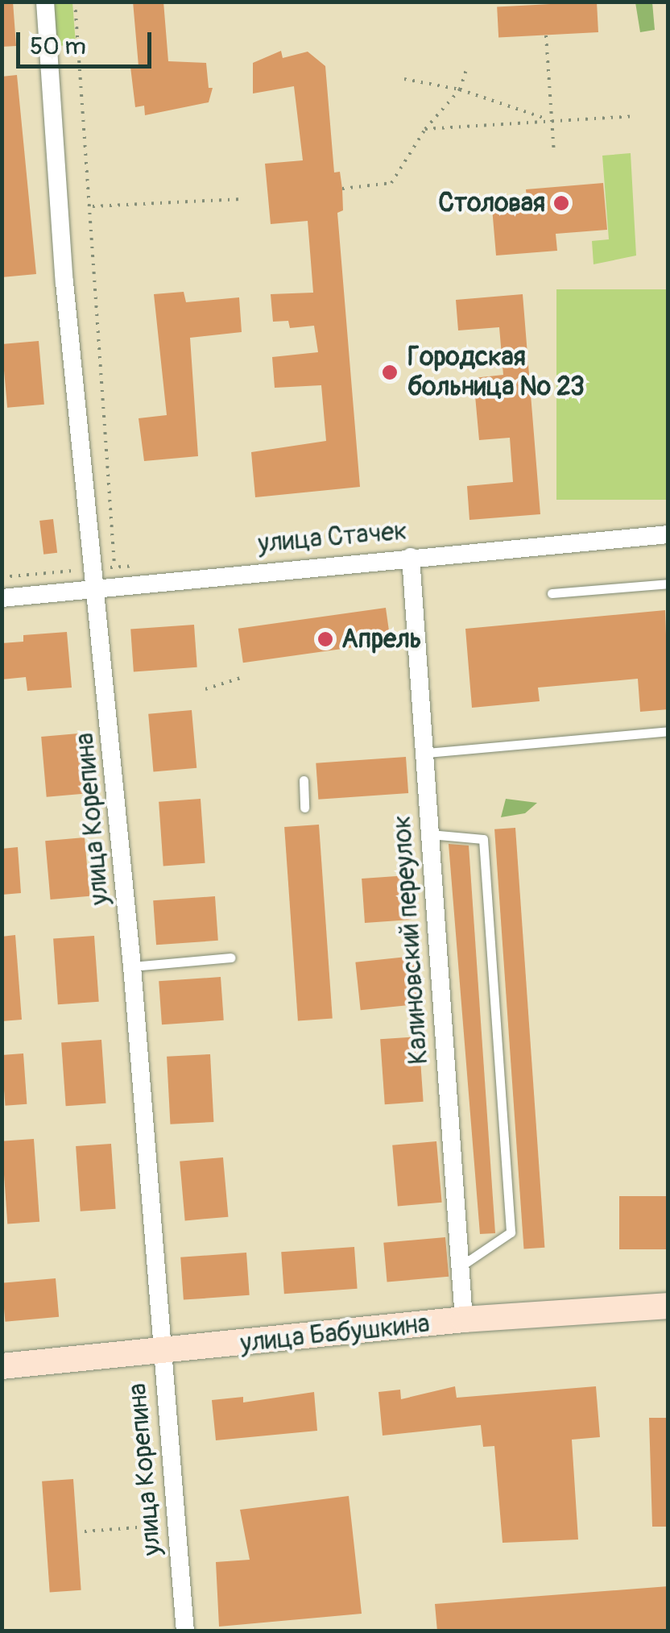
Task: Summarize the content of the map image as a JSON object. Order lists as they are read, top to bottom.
{
  "streets": {
    "street": [
      "улица Стачек",
      "улица Корепина",
      "Калиновский переулок",
      "улица Бабушкина"
    ]
  },
  "crossings": [
    ["улица Стачек", "улица Корепина"],
    ["улица Стачек", "Калиновский переулок"],
    ["улица Корепина", "улица Бабушкина"],
    ["Калиновский переулок", "улица Бабушкина"]
  ],
  "places": ["Столовая", "Городская больница № 23", "Апрель"],
  "scale_bar": "50 m"
}
